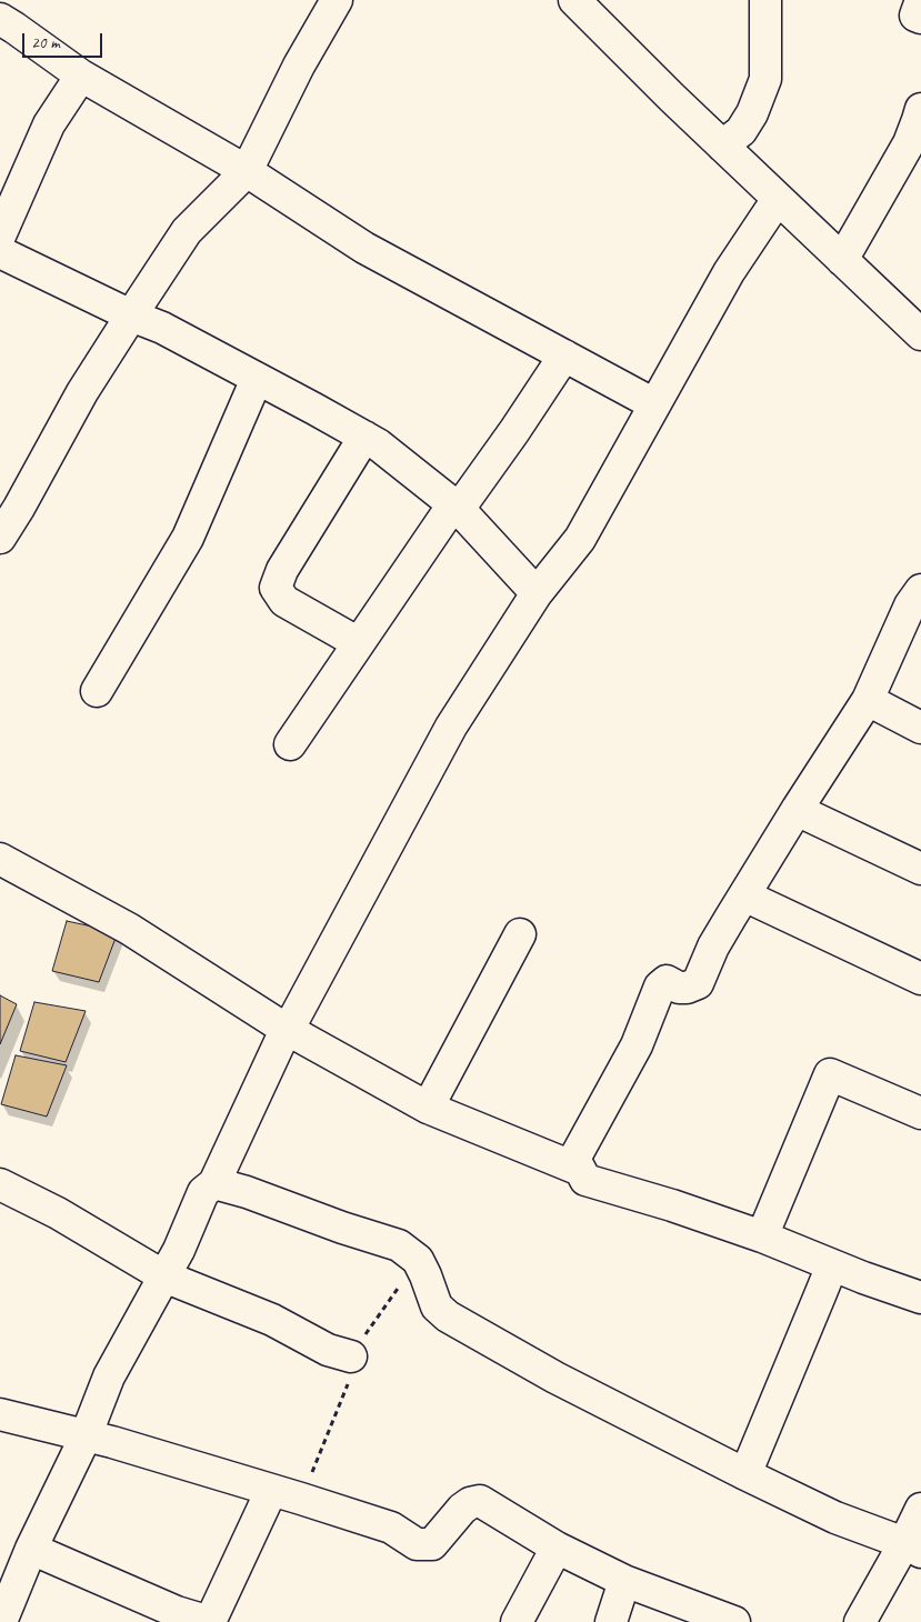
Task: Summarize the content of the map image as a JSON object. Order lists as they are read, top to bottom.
{
  "scale_bar": "20 m"
}
